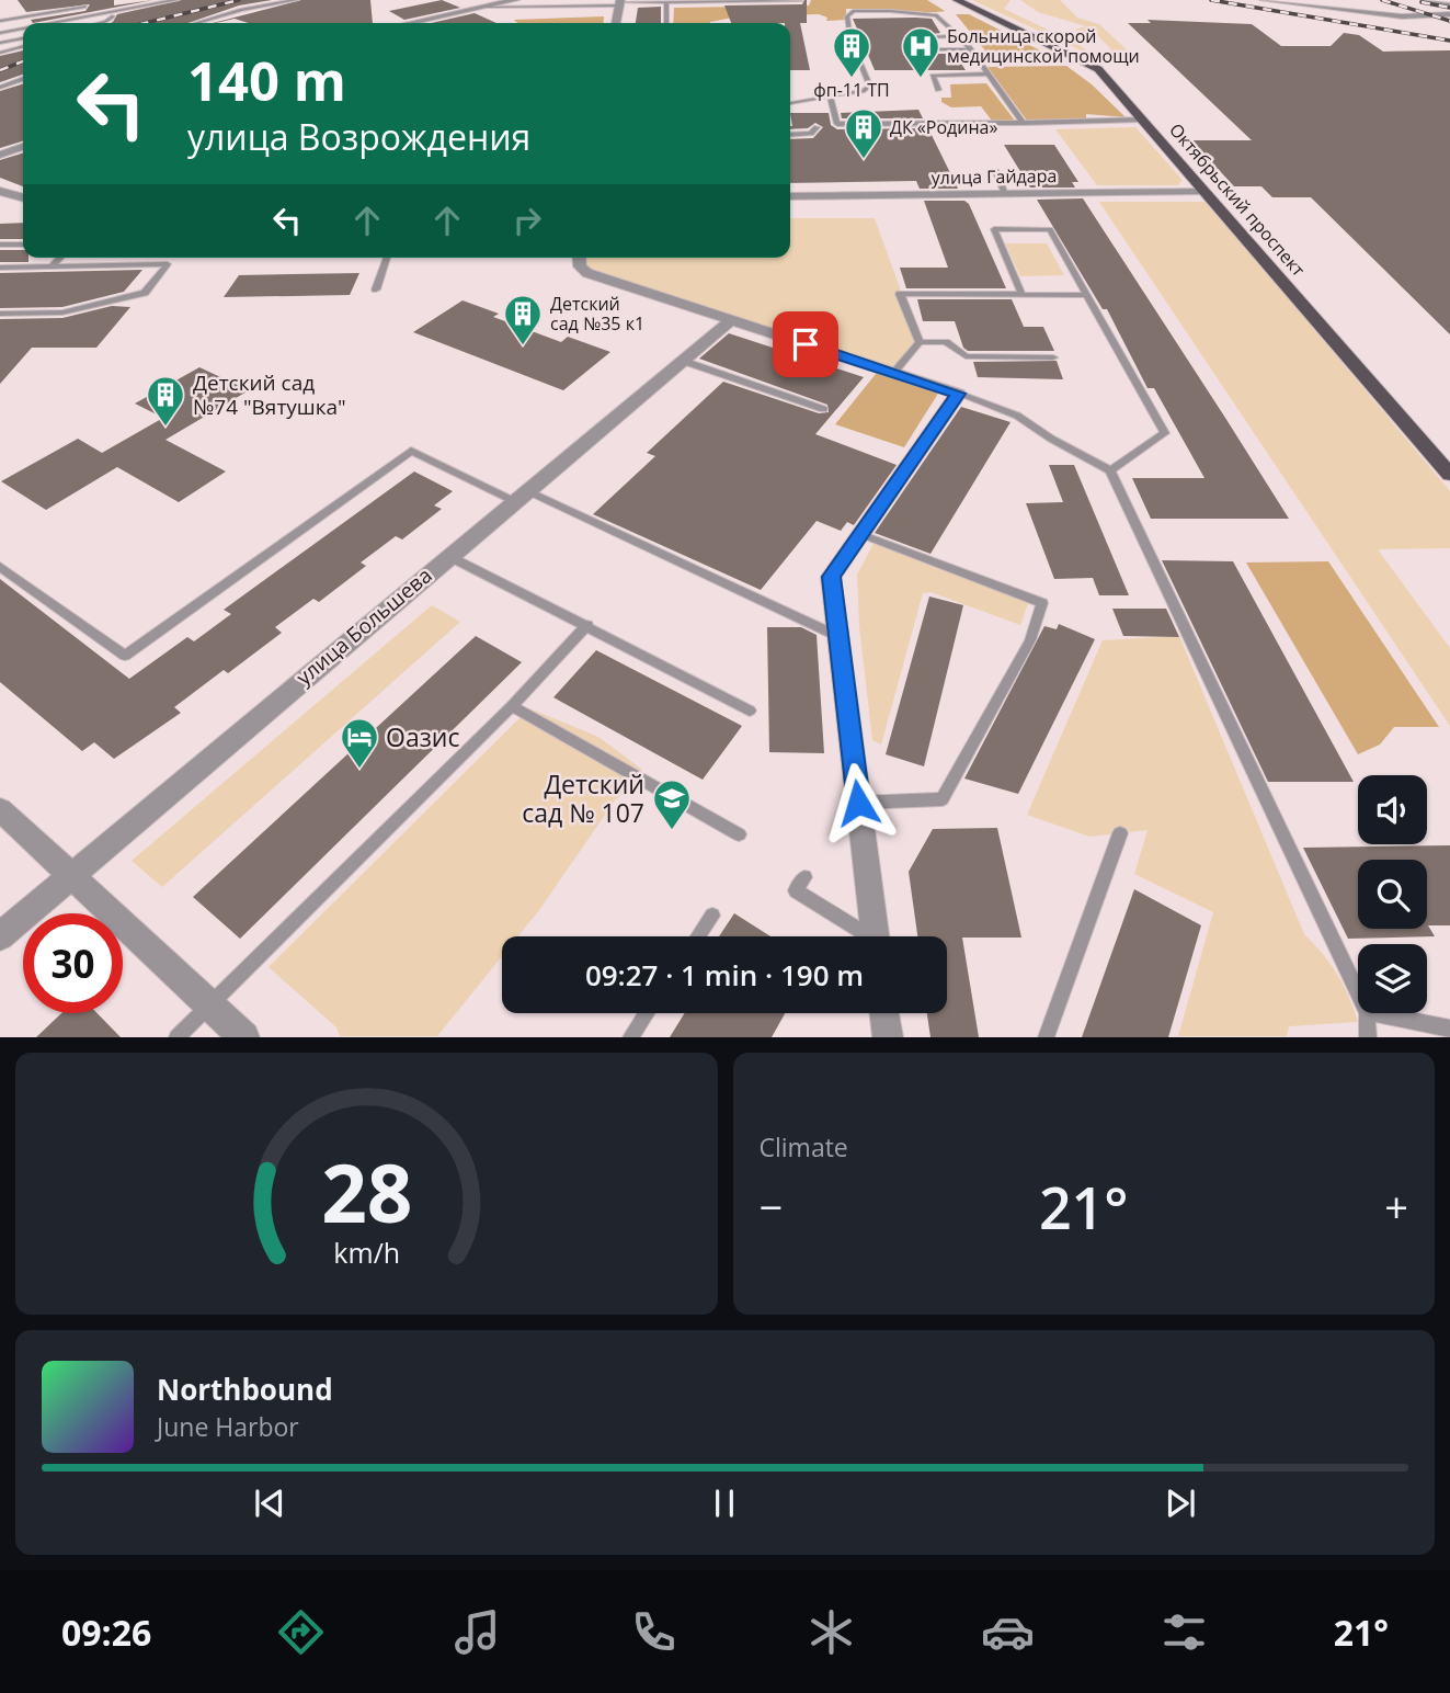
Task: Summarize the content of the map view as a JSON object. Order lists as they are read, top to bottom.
{
  "streets": {
    "main road": ["Октябрьский проспект"],
    "street": ["улица Гайдара", "улица Большева"]
  },
  "crossings": [
    ["улица Гайдара", "Октябрьский проспект"]
  ],
  "places": {
    "building": [
      "фп-11 ТП",
      "ДК «Родина»",
      "Детский сад №35 к1",
      "Детский сад №74 \"Вятушка\""
    ],
    "hospital": ["Больница скорой медицинской помощи"],
    "hotel": ["Оазис"],
    "school or university": ["Детский сад № 107"]
  },
  "page": {
    "turn": ["140 m", "улица Возрождения"],
    "limit": "30",
    "trip": "09:27 · 1 min · 190 m",
    "tile": "Climate",
    "heat": ["−", "21°", "+"],
    "song": ["Northbound", "June Harbor"],
    "tabs": ["09:26", "21°"],
    "gauge": ["28", "km/h"]
  }
}
